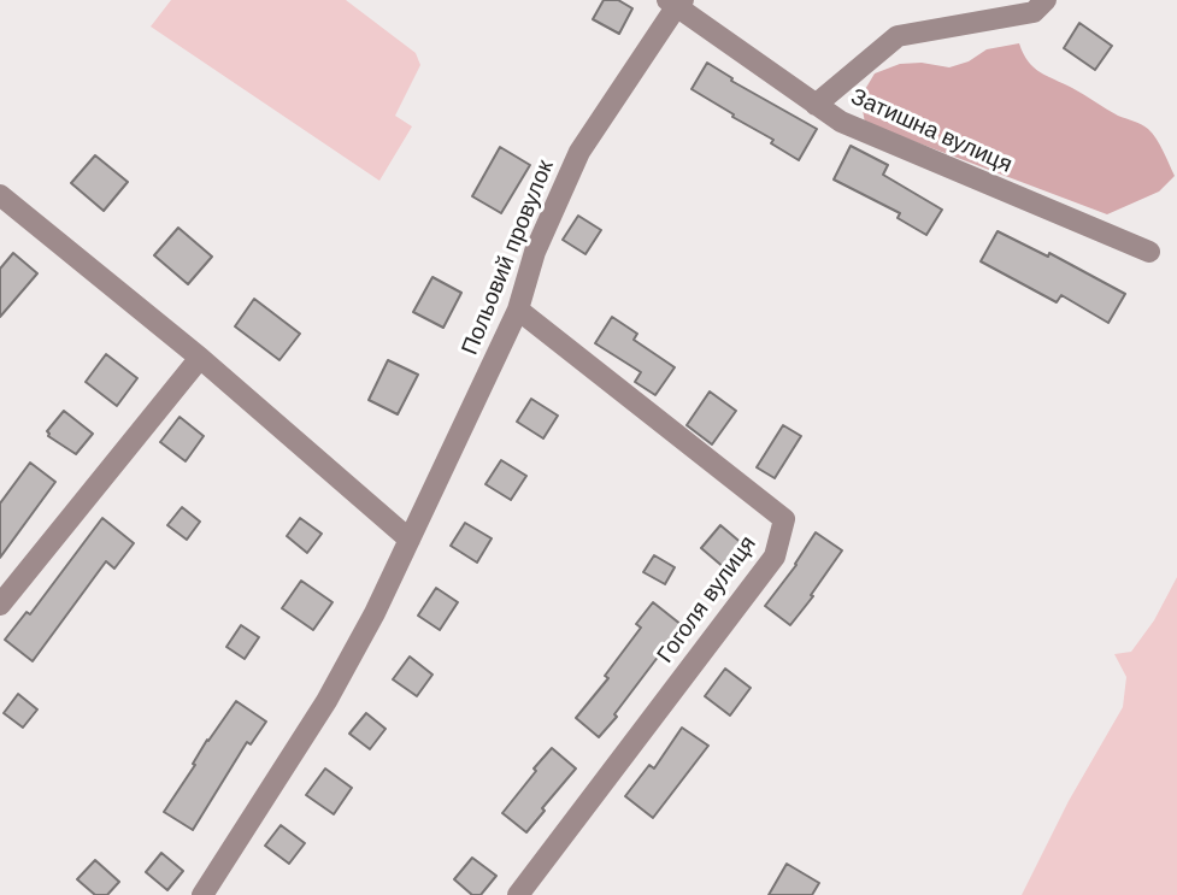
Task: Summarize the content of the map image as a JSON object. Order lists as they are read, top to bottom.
{
  "streets": {
    "street": ["Затишна вулиця", "Польовий провулок", "Гоголя вулиця"]
  },
  "crossings": [
    ["Затишна вулиця", "Польовий провулок"],
    ["Польовий провулок", "Гоголя вулиця"]
  ]
}
